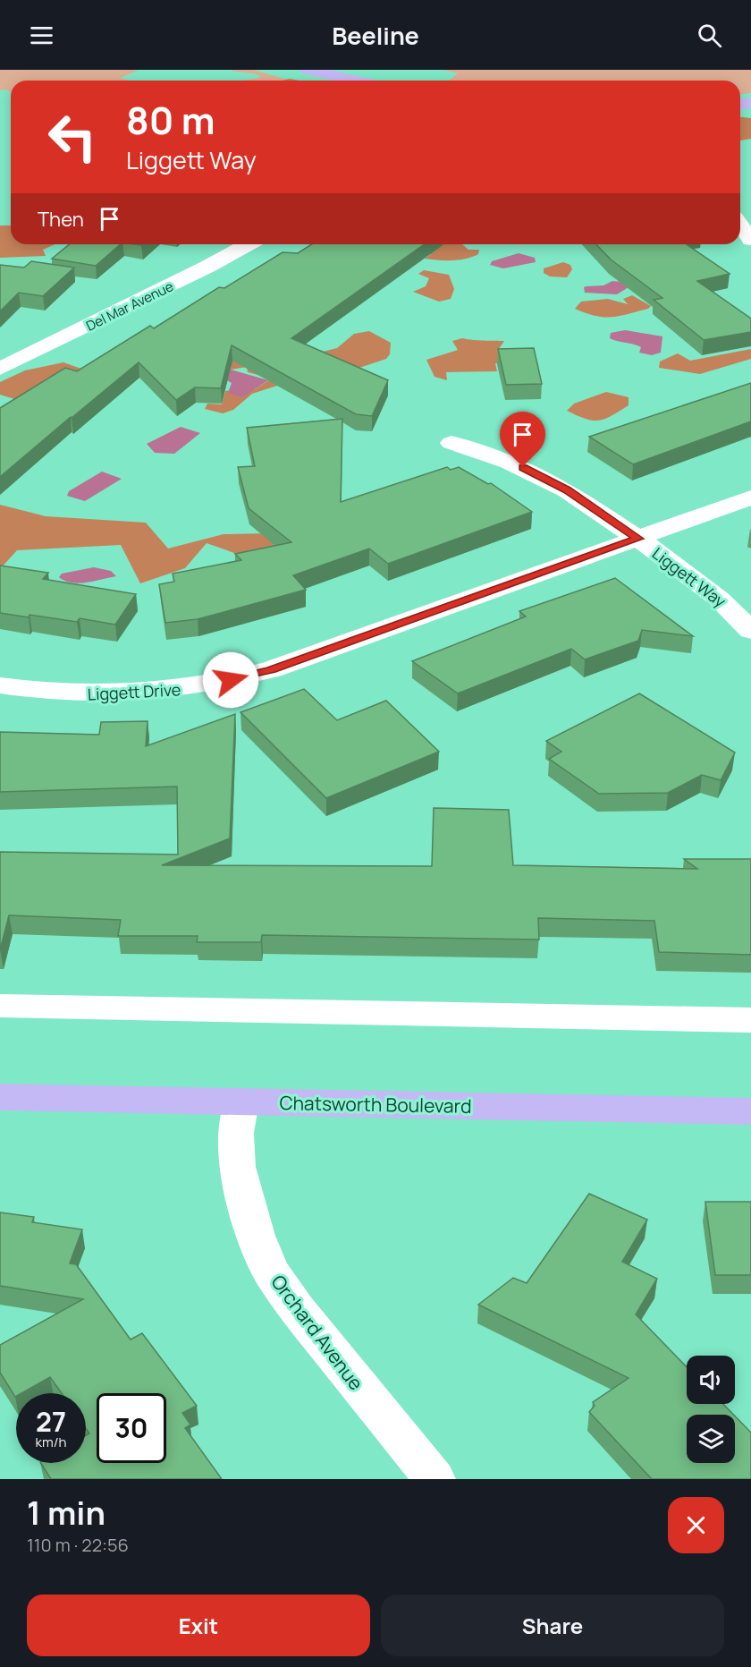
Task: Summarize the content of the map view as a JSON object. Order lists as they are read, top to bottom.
{
  "streets": {
    "main road": ["Chatsworth Boulevard"],
    "street": [
      "Del Mar Avenue",
      "Liggett Way",
      "Liggett Drive",
      "Orchard Avenue"
    ]
  },
  "crossings": [
    ["Liggett Way", "Liggett Drive"],
    ["Chatsworth Boulevard", "Orchard Avenue"]
  ],
  "page": {
    "header": "Beeline",
    "turn": ["80 m", "Liggett Way"],
    "then": "Then",
    "speed": "27 km/h",
    "limit": "30",
    "heading": ["1 min", "110 m · 22:56"],
    "buttons": ["Exit", "Share"]
  }
}
